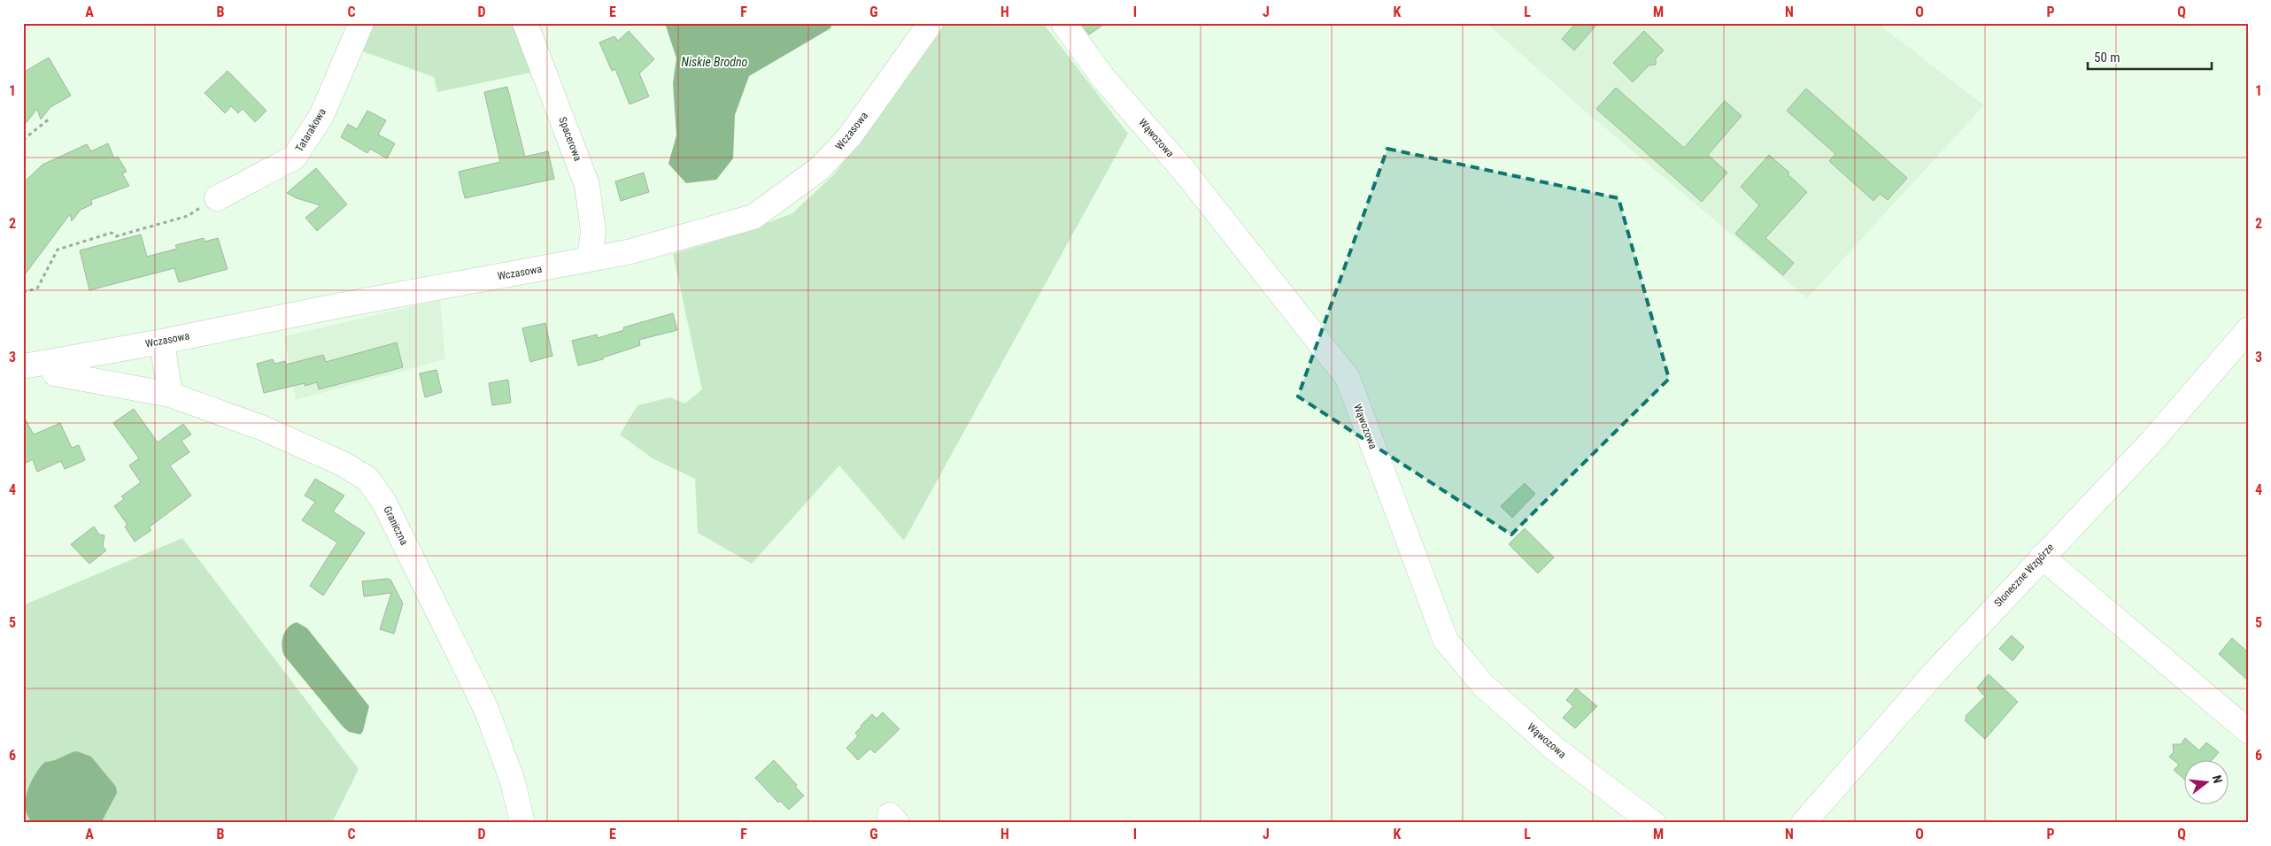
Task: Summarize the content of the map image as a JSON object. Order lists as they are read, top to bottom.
{
  "streets": {
    "street": [
      "Tatarakowa",
      "Wczasowa",
      "Wąwozowa",
      "Spacerowa",
      "Graniczna",
      "Słoneczne Wzgórze"
    ]
  },
  "crossings": [
    ["Wczasowa", "Spacerowa"],
    ["Wczasowa", "Graniczna"]
  ],
  "water": ["Niskie Brodno"],
  "scale_bar": "50 m",
  "north": "right",
  "grid": {
    "columns": [
      "A",
      "B",
      "C",
      "D",
      "E",
      "F",
      "G",
      "H",
      "I",
      "J",
      "K",
      "L",
      "M",
      "N",
      "O",
      "P",
      "Q"
    ],
    "rows": [
      "1",
      "2",
      "3",
      "4",
      "5",
      "6"
    ]
  }
}
